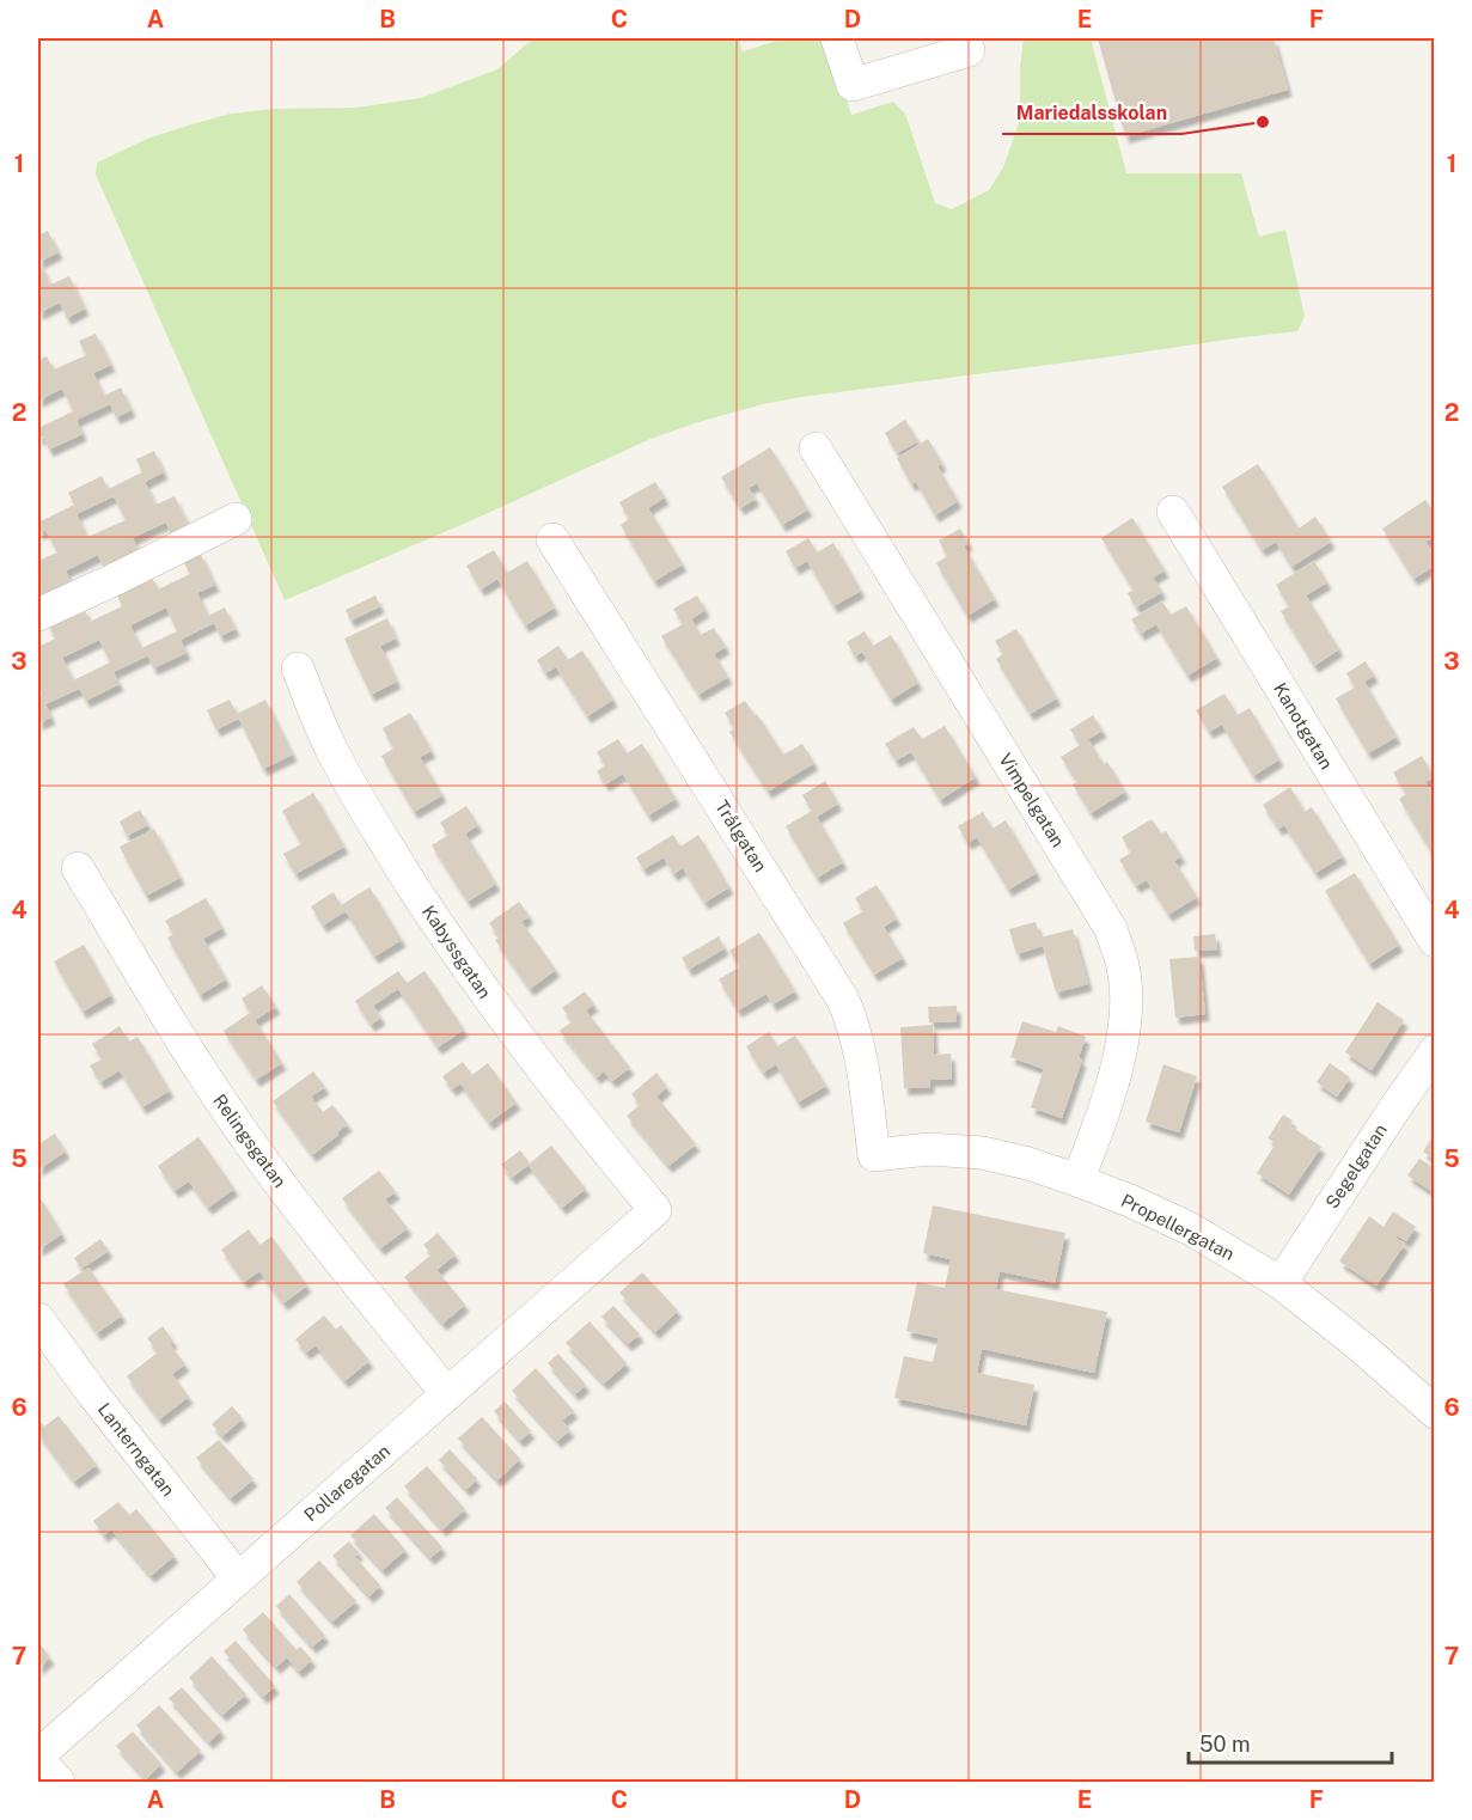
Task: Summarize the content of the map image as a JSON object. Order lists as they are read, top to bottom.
{
  "streets": {
    "street": [
      "Kanotgatan",
      "Vimpelgatan",
      "Trålgatan",
      "Kabyssgatan",
      "Relingsgatan",
      "Segelgatan",
      "Propellergatan",
      "Lanterngatan",
      "Pollaregatan"
    ]
  },
  "crossings": [
    ["Vimpelgatan", "Propellergatan"],
    ["Trålgatan", "Propellergatan"],
    ["Kabyssgatan", "Pollaregatan"],
    ["Relingsgatan", "Pollaregatan"],
    ["Segelgatan", "Propellergatan"],
    ["Lanterngatan", "Pollaregatan"]
  ],
  "places": ["Mariedalsskolan"],
  "scale_bar": "50 m",
  "grid": {
    "columns": [
      "A",
      "B",
      "C",
      "D",
      "E",
      "F"
    ],
    "rows": [
      "1",
      "2",
      "3",
      "4",
      "5",
      "6",
      "7"
    ]
  }
}
